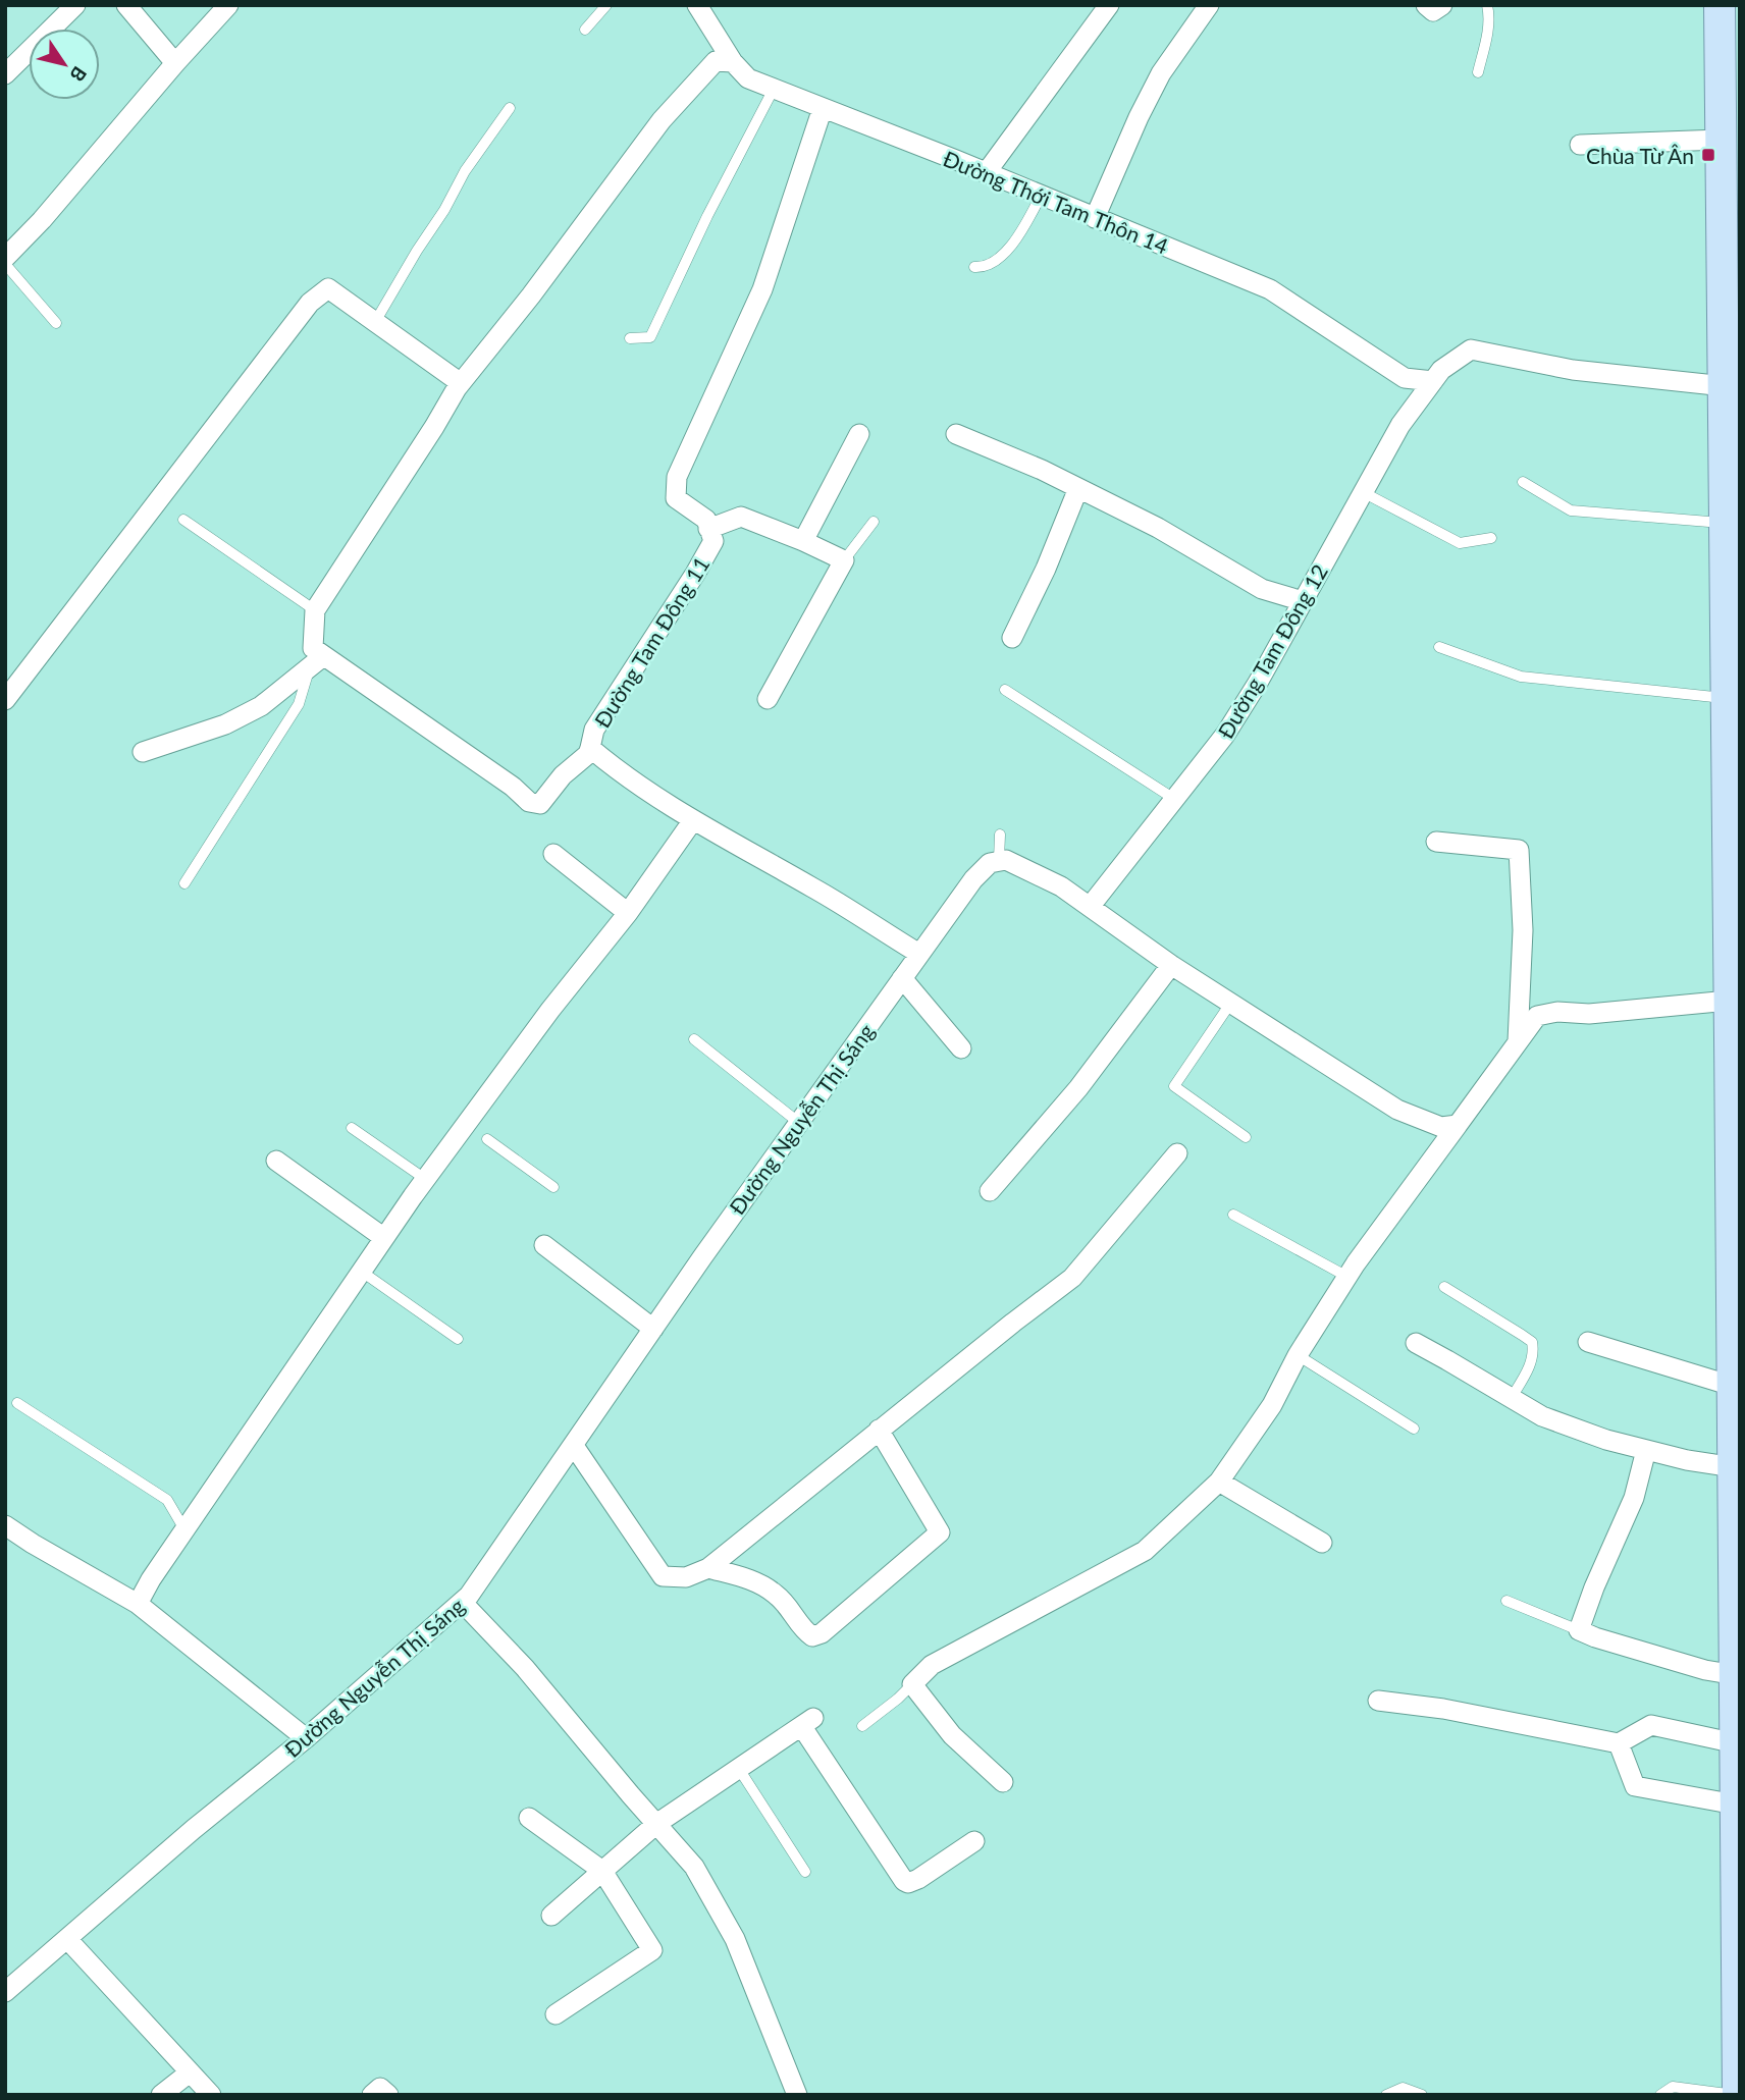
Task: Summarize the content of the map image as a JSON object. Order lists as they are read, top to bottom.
{
  "streets": {
    "street": [
      "Đường Thới Tam Thôn 14",
      "Đường Tam Đông 11",
      "Đường Tam Đông 12",
      "Đường Nguyễn Thị Sáng"
    ]
  },
  "crossings": [
    ["Đường Thới Tam Thôn 14", "Đường Tam Đông 11"],
    ["Đường Thới Tam Thôn 14", "Đường Tam Đông 12"],
    ["Đường Tam Đông 11", "Đường Nguyễn Thị Sáng"]
  ],
  "places": {
    "transit": ["Chùa Từ Ân"]
  },
  "north": "bottom right"
}
